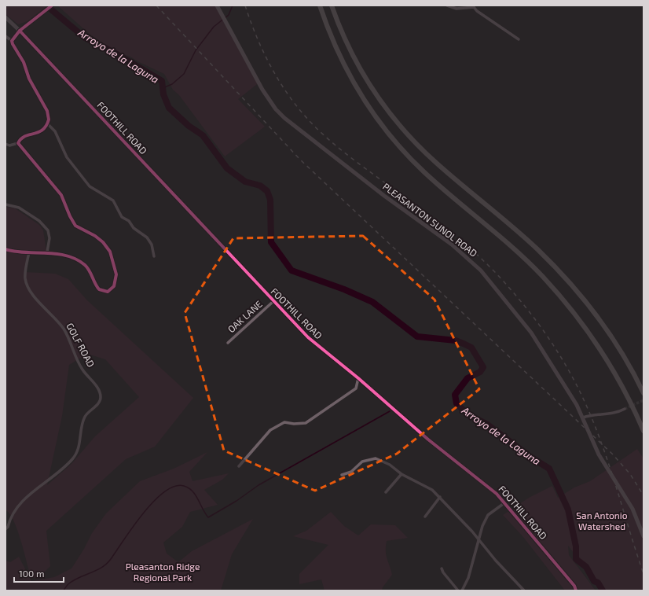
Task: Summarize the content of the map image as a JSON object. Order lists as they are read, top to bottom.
{
  "streets": {
    "street": [
      "FOOTHILL ROAD",
      "PLEASANTON SUNOL ROAD",
      "OAK LANE",
      "GOLF ROAD"
    ]
  },
  "crossings": [
    ["FOOTHILL ROAD", "OAK LANE"]
  ],
  "water": ["Arroyo de la Laguna"],
  "parks": ["San Antonio Watershed", "Pleasanton Ridge Regional Park"],
  "scale_bar": "100 m"
}
